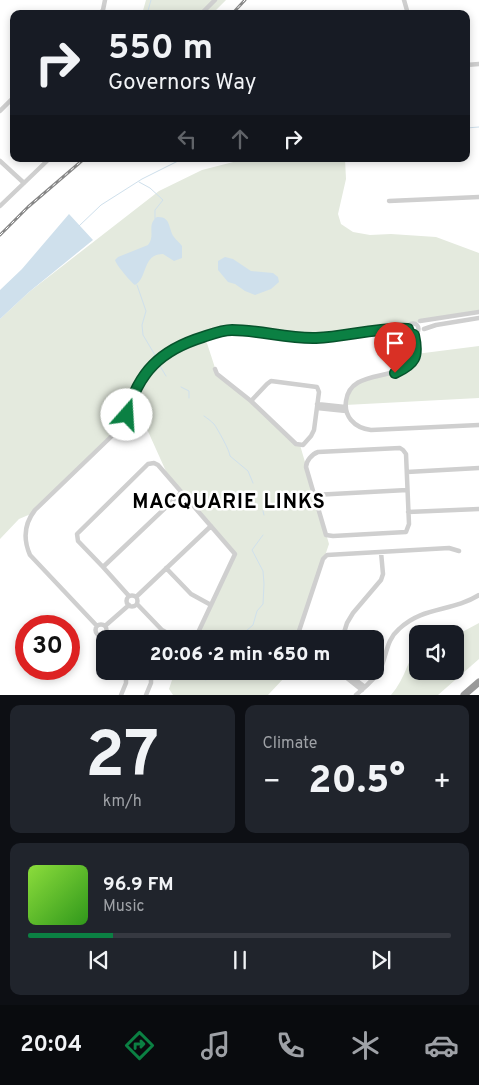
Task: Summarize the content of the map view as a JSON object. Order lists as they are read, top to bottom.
{
  "districts": ["MACQUARIE LINKS"],
  "page": {
    "turn": ["550 m", "Governors Way"],
    "limit": "30",
    "trip": "20:06 · 2 min · 650 m",
    "tile": [
      ["27", "km/h"],
      "Climate"
    ],
    "heat": ["−", "20.5°", "+"],
    "song": ["96.9 FM", "Music"],
    "tabs": "20:04"
  }
}
